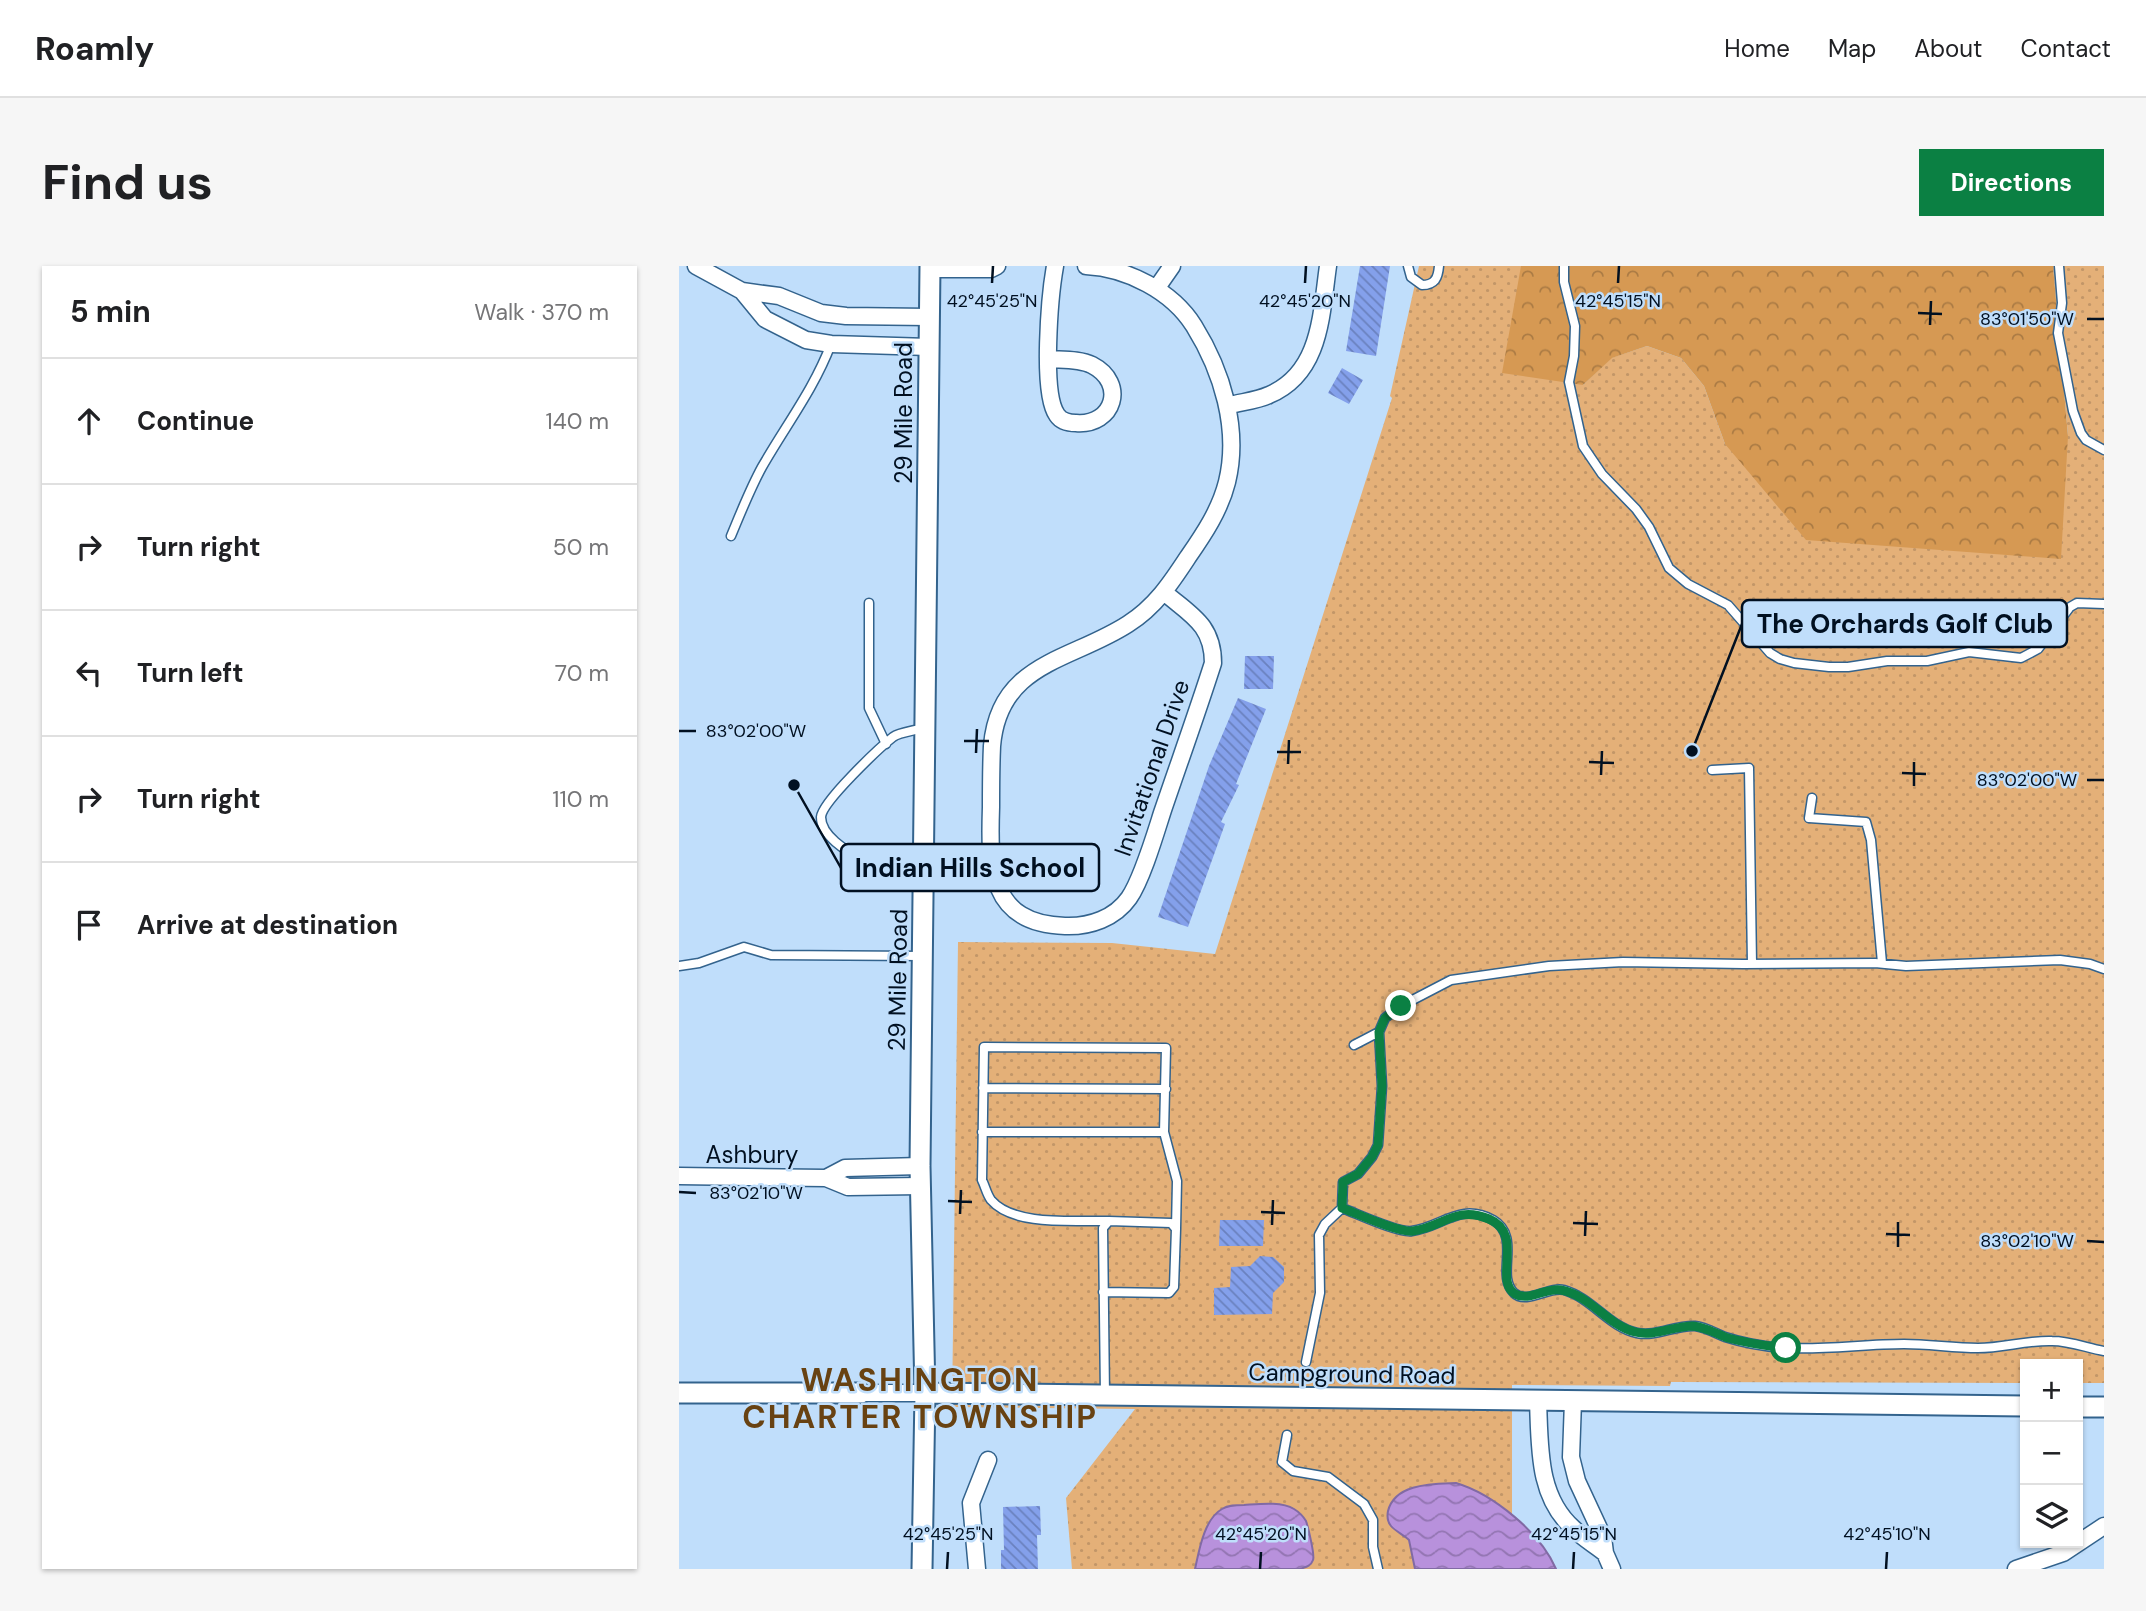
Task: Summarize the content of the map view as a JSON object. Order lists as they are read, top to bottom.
{
  "streets": {
    "street": [
      "29 Mile Road",
      "Invitational Drive",
      "Ashbury",
      "Campground Road"
    ]
  },
  "crossings": [
    ["29 Mile Road", "Campground Road"]
  ],
  "districts": ["WASHINGTON CHARTER TOWNSHIP"],
  "places": ["The Orchards Golf Club", "Indian Hills School"],
  "page": {
    "header": "Roamly",
    "nav": [
      "Home",
      "Map",
      "About",
      "Contact"
    ],
    "buttons": "Directions",
    "title": "Find us",
    "heading": ["5 min", "Walk · 370 m"],
    "list": [
      ["Continue", "140 m"],
      ["Turn right", "50 m"],
      ["Turn left", "70 m"],
      ["Turn right", "110 m"],
      "Arrive at destination"
    ],
    "map_buttons": ["+", "−"]
  },
  "coordinates": [
    "42°45'25\"N",
    "42°45'20\"N",
    "42°45'15\"N",
    "83°01'50\"W",
    "83°02'00\"W",
    "83°02'10\"W",
    "42°45'10\"N"
  ]
}
